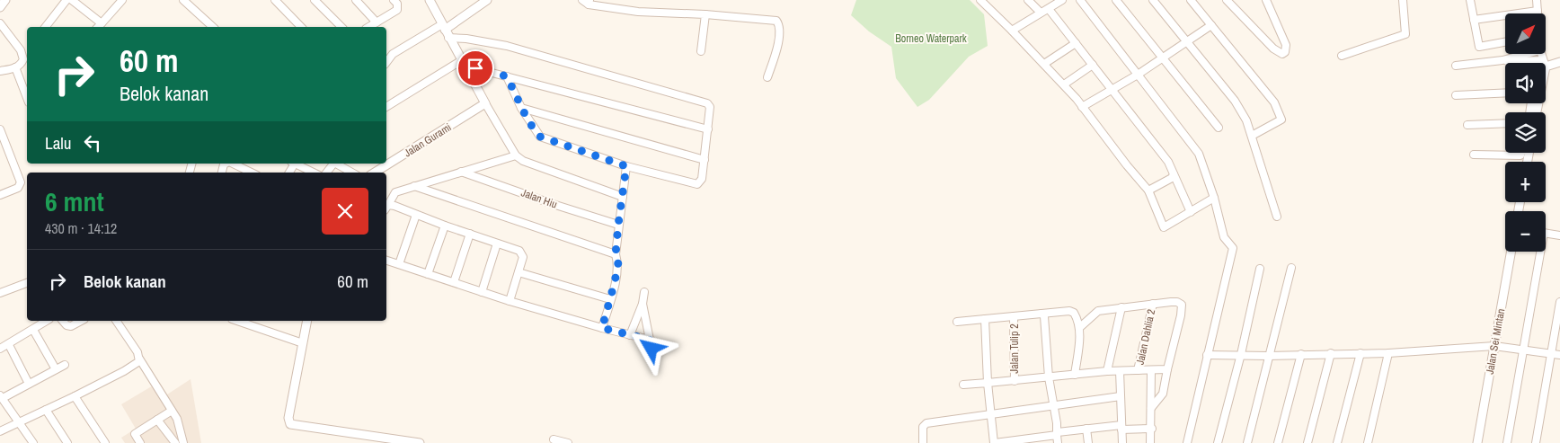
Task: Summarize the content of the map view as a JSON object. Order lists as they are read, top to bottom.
{
  "streets": {
    "street": [
      "Jalan Gurami",
      "Jalan Hiu",
      "Jalan Dahlia 2",
      "Jalan Sei Mintan",
      "Jalan Tulip 2"
    ]
  },
  "parks": ["Borneo Waterpark"],
  "north": "top right",
  "page": {
    "map_buttons": ["+", "−"],
    "turn": ["60 m", "Belok kanan"],
    "then": "Lalu",
    "heading": ["6 mnt", "430 m · 14:12"],
    "list": [
      {
        "name": "Belok kanan",
        "value": "60 m"
      }
    ]
  }
}
